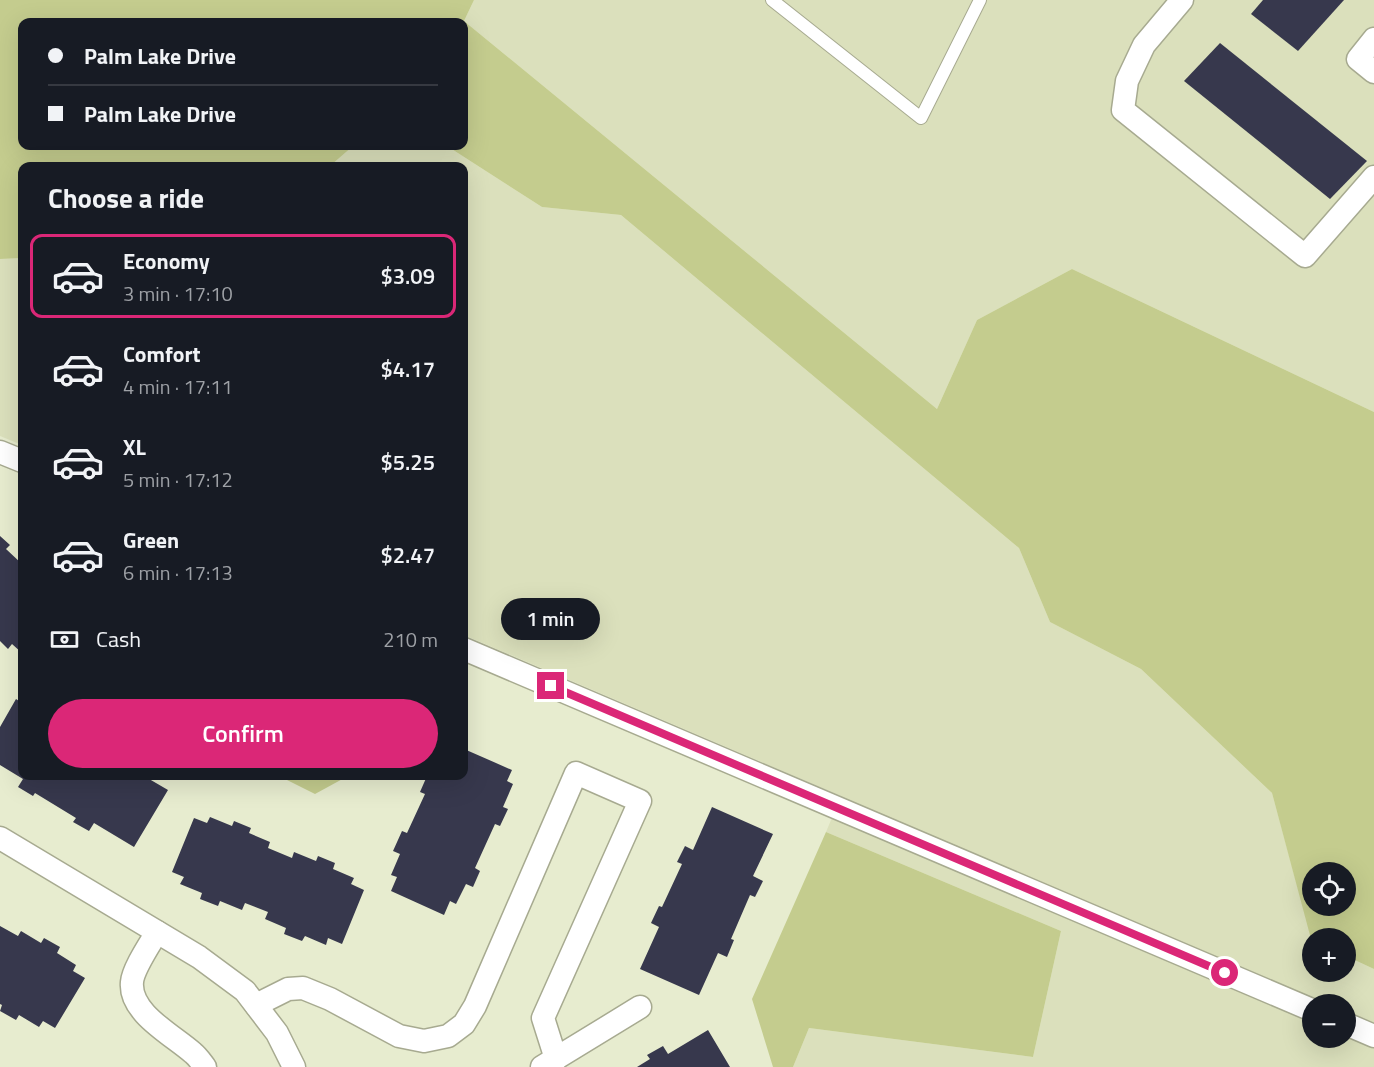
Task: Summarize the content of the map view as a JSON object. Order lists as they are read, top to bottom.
{
  "page": {
    "banner": ["Palm Lake Drive", "Palm Lake Drive"],
    "heading": "Choose a ride",
    "list": [
      {
        "name": "Economy",
        "note": "3 min · 17:10",
        "value": "$3.09"
      },
      {
        "name": "Comfort",
        "note": "4 min · 17:11",
        "value": "$4.17"
      },
      {
        "name": "XL",
        "note": "5 min · 17:12",
        "value": "$5.25"
      },
      {
        "name": "Green",
        "note": "6 min · 17:13",
        "value": "$2.47"
      }
    ],
    "bubble": "1 min",
    "pay": ["Cash", "210 m"],
    "buttons": "Confirm",
    "map_buttons": ["+", "−"]
  }
}
